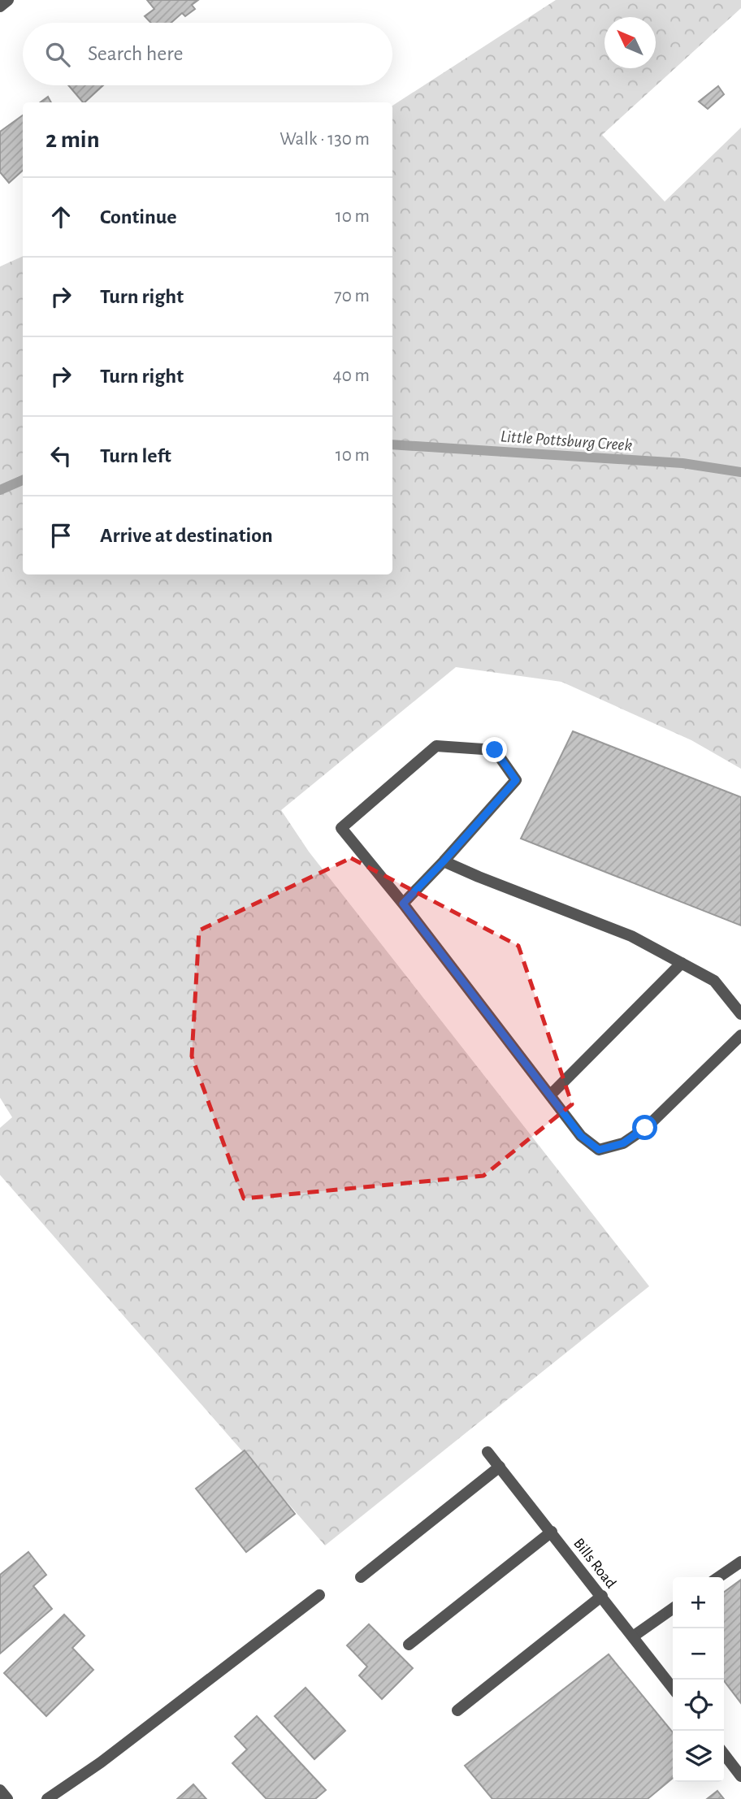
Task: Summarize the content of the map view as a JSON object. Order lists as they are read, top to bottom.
{
  "streets": {
    "street": ["Bills Road"]
  },
  "water": ["Little Pottsburg Creek"],
  "north": "top left",
  "page": {
    "search": "Search here",
    "heading": ["2 min", "Walk · 130 m"],
    "list": [
      ["Continue", "10 m"],
      ["Turn right", "70 m"],
      ["Turn right", "40 m"],
      ["Turn left", "10 m"],
      "Arrive at destination"
    ],
    "map_buttons": ["+", "−"]
  }
}
